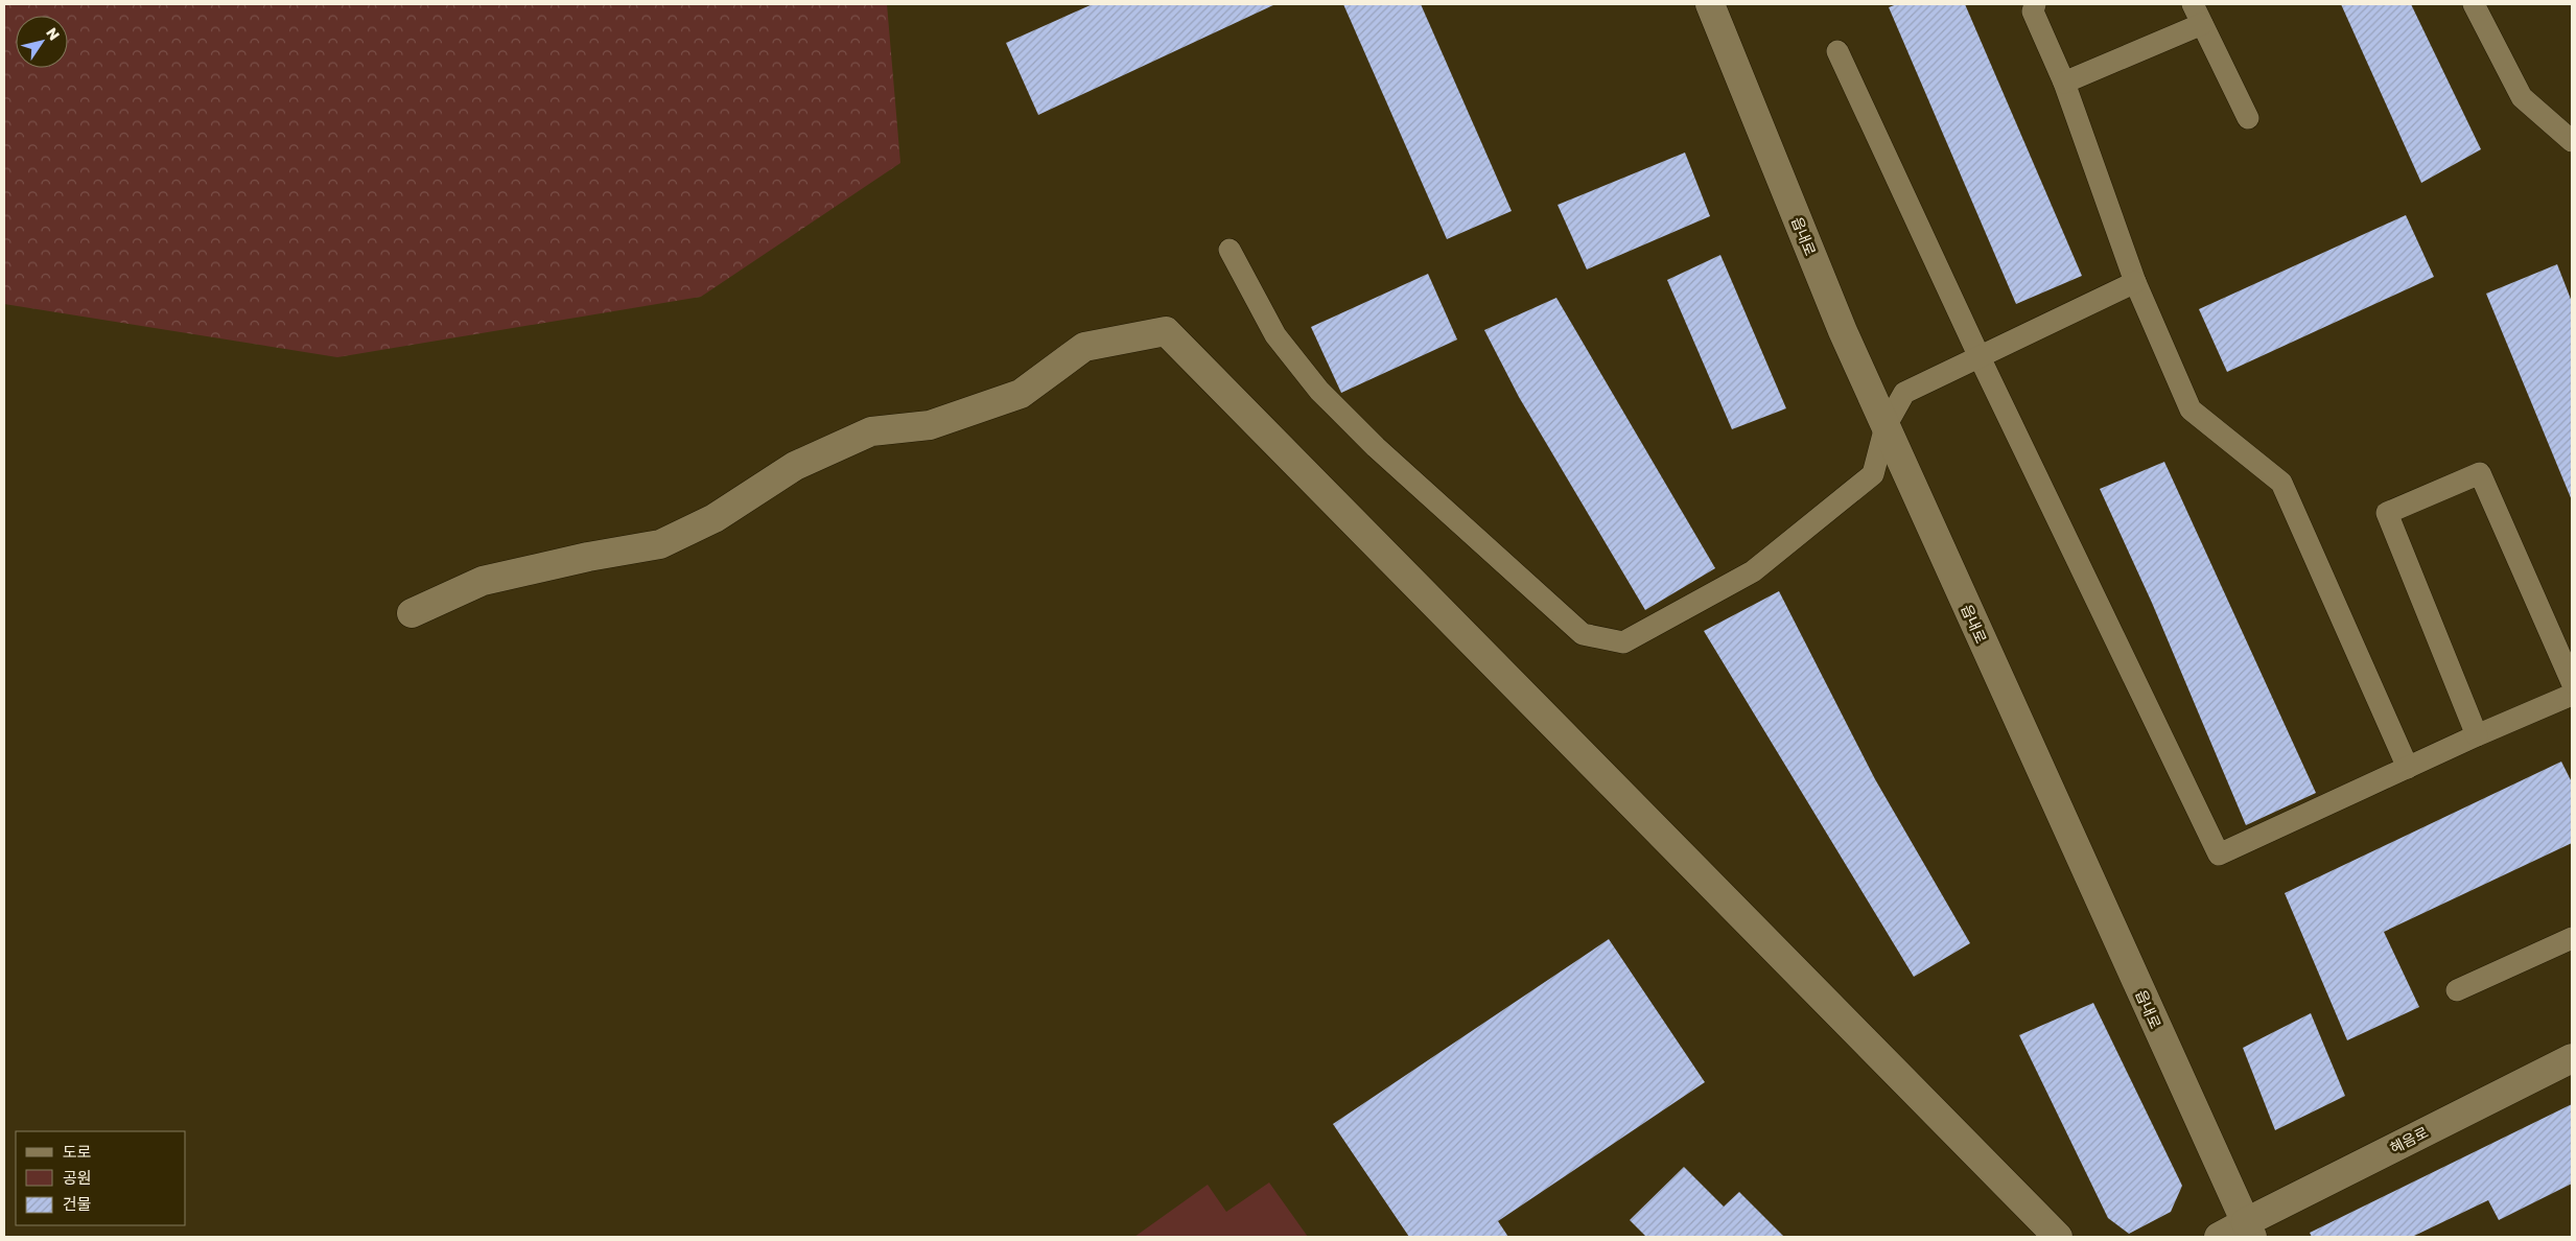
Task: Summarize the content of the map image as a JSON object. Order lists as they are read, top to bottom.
{
  "streets": {
    "street": ["읍내로", "혜음로"]
  },
  "crossings": [
    ["읍내로", "혜음로"]
  ],
  "legend": ["도로", "공원", "건물"],
  "north": "top right"
}
